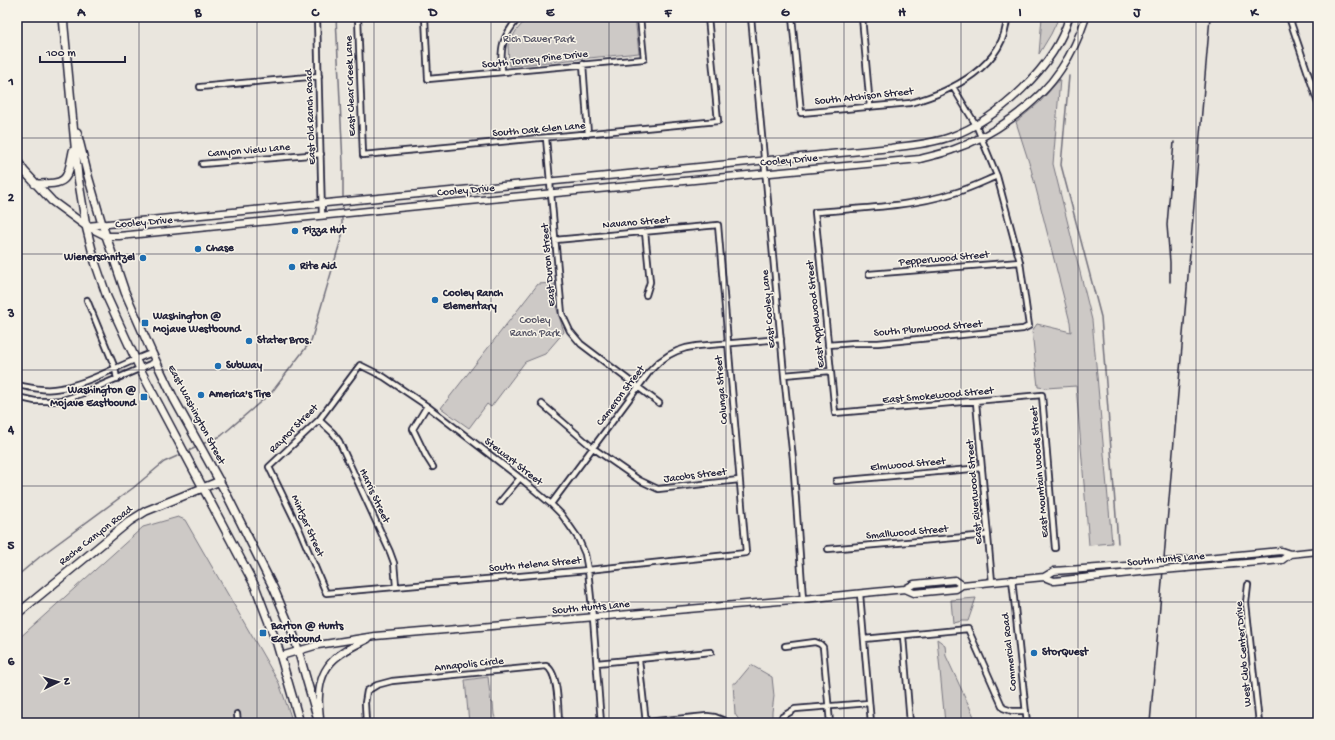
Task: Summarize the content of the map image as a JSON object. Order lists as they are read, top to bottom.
{
  "streets": {
    "main road": ["East Washington Street", "Reche Canyon Road"],
    "street": [
      "South Torrey Pine Drive",
      "East Clear Creek Lane",
      "South Atchison Street",
      "East Old Ranch Road",
      "South Oak Glen Lane",
      "Canyon View Lane",
      "Cooley Drive",
      "Navano Street",
      "Pepperwood Street",
      "East Duron Street",
      "East Cooley Lane",
      "East Applewood Street",
      "South Plumwood Street",
      "Colunga Street",
      "Cameron Street",
      "East Smokewood Street",
      "Raynor Street",
      "Stewart Street",
      "Elmwood Street",
      "East Mountain Woods Street",
      "Jacobs Street",
      "East Riverwood Street",
      "Harris Street",
      "Mintzer Street",
      "Smallwood Street",
      "South Hunts Lane",
      "South Helena Street",
      "Commercial Road",
      "West Club Center Drive",
      "Annapolis Circle"
    ]
  },
  "crossings": [
    ["East Clear Creek Lane", "South Oak Glen Lane"],
    ["East Old Ranch Road", "Canyon View Lane"],
    ["East Old Ranch Road", "Cooley Drive"],
    ["South Oak Glen Lane", "East Duron Street"],
    ["Cooley Drive", "East Duron Street"],
    ["Cooley Drive", "East Cooley Lane"],
    ["Cooley Drive", "East Washington Street"],
    ["Navano Street", "East Duron Street"],
    ["Navano Street", "Colunga Street"],
    ["Pepperwood Street", "South Plumwood Street"],
    ["East Duron Street", "Cameron Street"],
    ["East Cooley Lane", "Cameron Street"],
    ["East Cooley Lane", "South Hunts Lane"],
    ["East Applewood Street", "South Plumwood Street"],
    ["East Applewood Street", "East Smokewood Street"],
    ["Colunga Street", "Cameron Street"],
    ["Colunga Street", "Jacobs Street"],
    ["Colunga Street", "South Helena Street"],
    ["Cameron Street", "Stewart Street"],
    ["Cameron Street", "Jacobs Street"],
    ["East Smokewood Street", "East Mountain Woods Street"],
    ["East Smokewood Street", "East Riverwood Street"],
    ["East Washington Street", "Reche Canyon Road"],
    ["East Washington Street", "South Hunts Lane"],
    ["Raynor Street", "Stewart Street"],
    ["Raynor Street", "Harris Street"],
    ["Raynor Street", "Mintzer Street"],
    ["Stewart Street", "South Hunts Lane"],
    ["Stewart Street", "South Helena Street"],
    ["Elmwood Street", "East Riverwood Street"],
    ["East Riverwood Street", "Smallwood Street"],
    ["East Riverwood Street", "South Hunts Lane"],
    ["Harris Street", "South Helena Street"],
    ["Mintzer Street", "South Helena Street"],
    ["South Hunts Lane", "Commercial Road"]
  ],
  "parks": ["Rich Dauer Park", "Cooley Ranch Park"],
  "places": {
    "other": [
      "Pizza Hut",
      "Chase",
      "Wienerschnitzel",
      "Rite Aid",
      "Cooley Ranch Elementary",
      "Stater Bros.",
      "Subway",
      "America's Tire",
      "StorQuest"
    ],
    "transit": ["Washington @ Mojave Westbound", "Washington @ Mojave Eastbound", "Barton @ Hunts Eastbound"]
  },
  "scale_bar": "100 m",
  "north": "right",
  "grid": {
    "columns": [
      "A",
      "B",
      "C",
      "D",
      "E",
      "F",
      "G",
      "H",
      "I",
      "J",
      "K"
    ],
    "rows": [
      "1",
      "2",
      "3",
      "4",
      "5",
      "6"
    ]
  }
}
